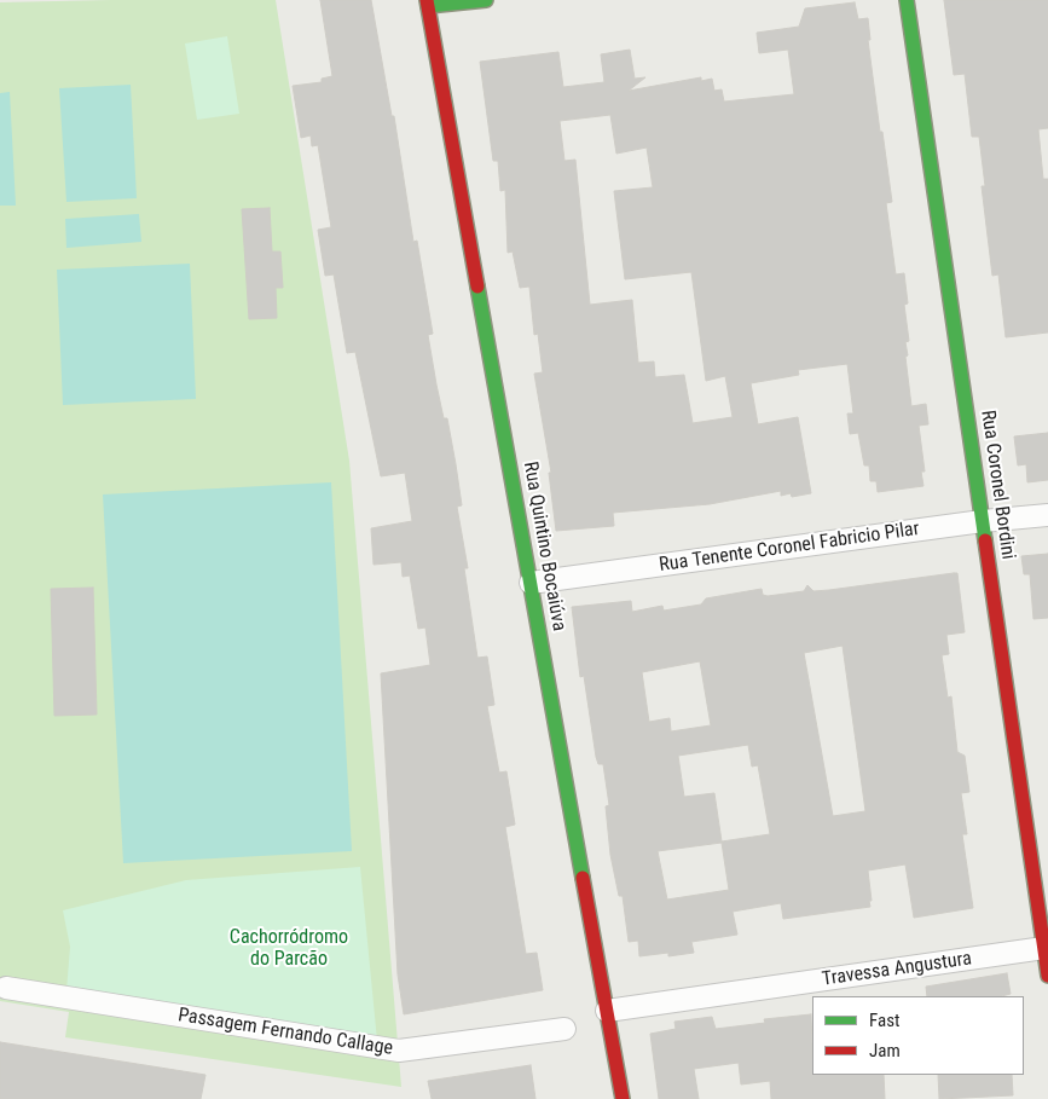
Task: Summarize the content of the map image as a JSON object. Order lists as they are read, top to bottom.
{
  "streets": {
    "street": [
      "Rua Coronel Bordini",
      "Rua Quintino Bocaiúva",
      "Rua Tenente Coronel Fabricio Pilar",
      "Travessa Angustura",
      "Passagem Fernando Callage"
    ]
  },
  "crossings": [
    ["Rua Coronel Bordini", "Rua Tenente Coronel Fabricio Pilar"],
    ["Rua Coronel Bordini", "Travessa Angustura"],
    ["Rua Quintino Bocaiúva", "Rua Tenente Coronel Fabricio Pilar"],
    ["Rua Quintino Bocaiúva", "Travessa Angustura"]
  ],
  "parks": ["Cachorródromo do Parcão"],
  "legend": ["Fast", "Jam"]
}
